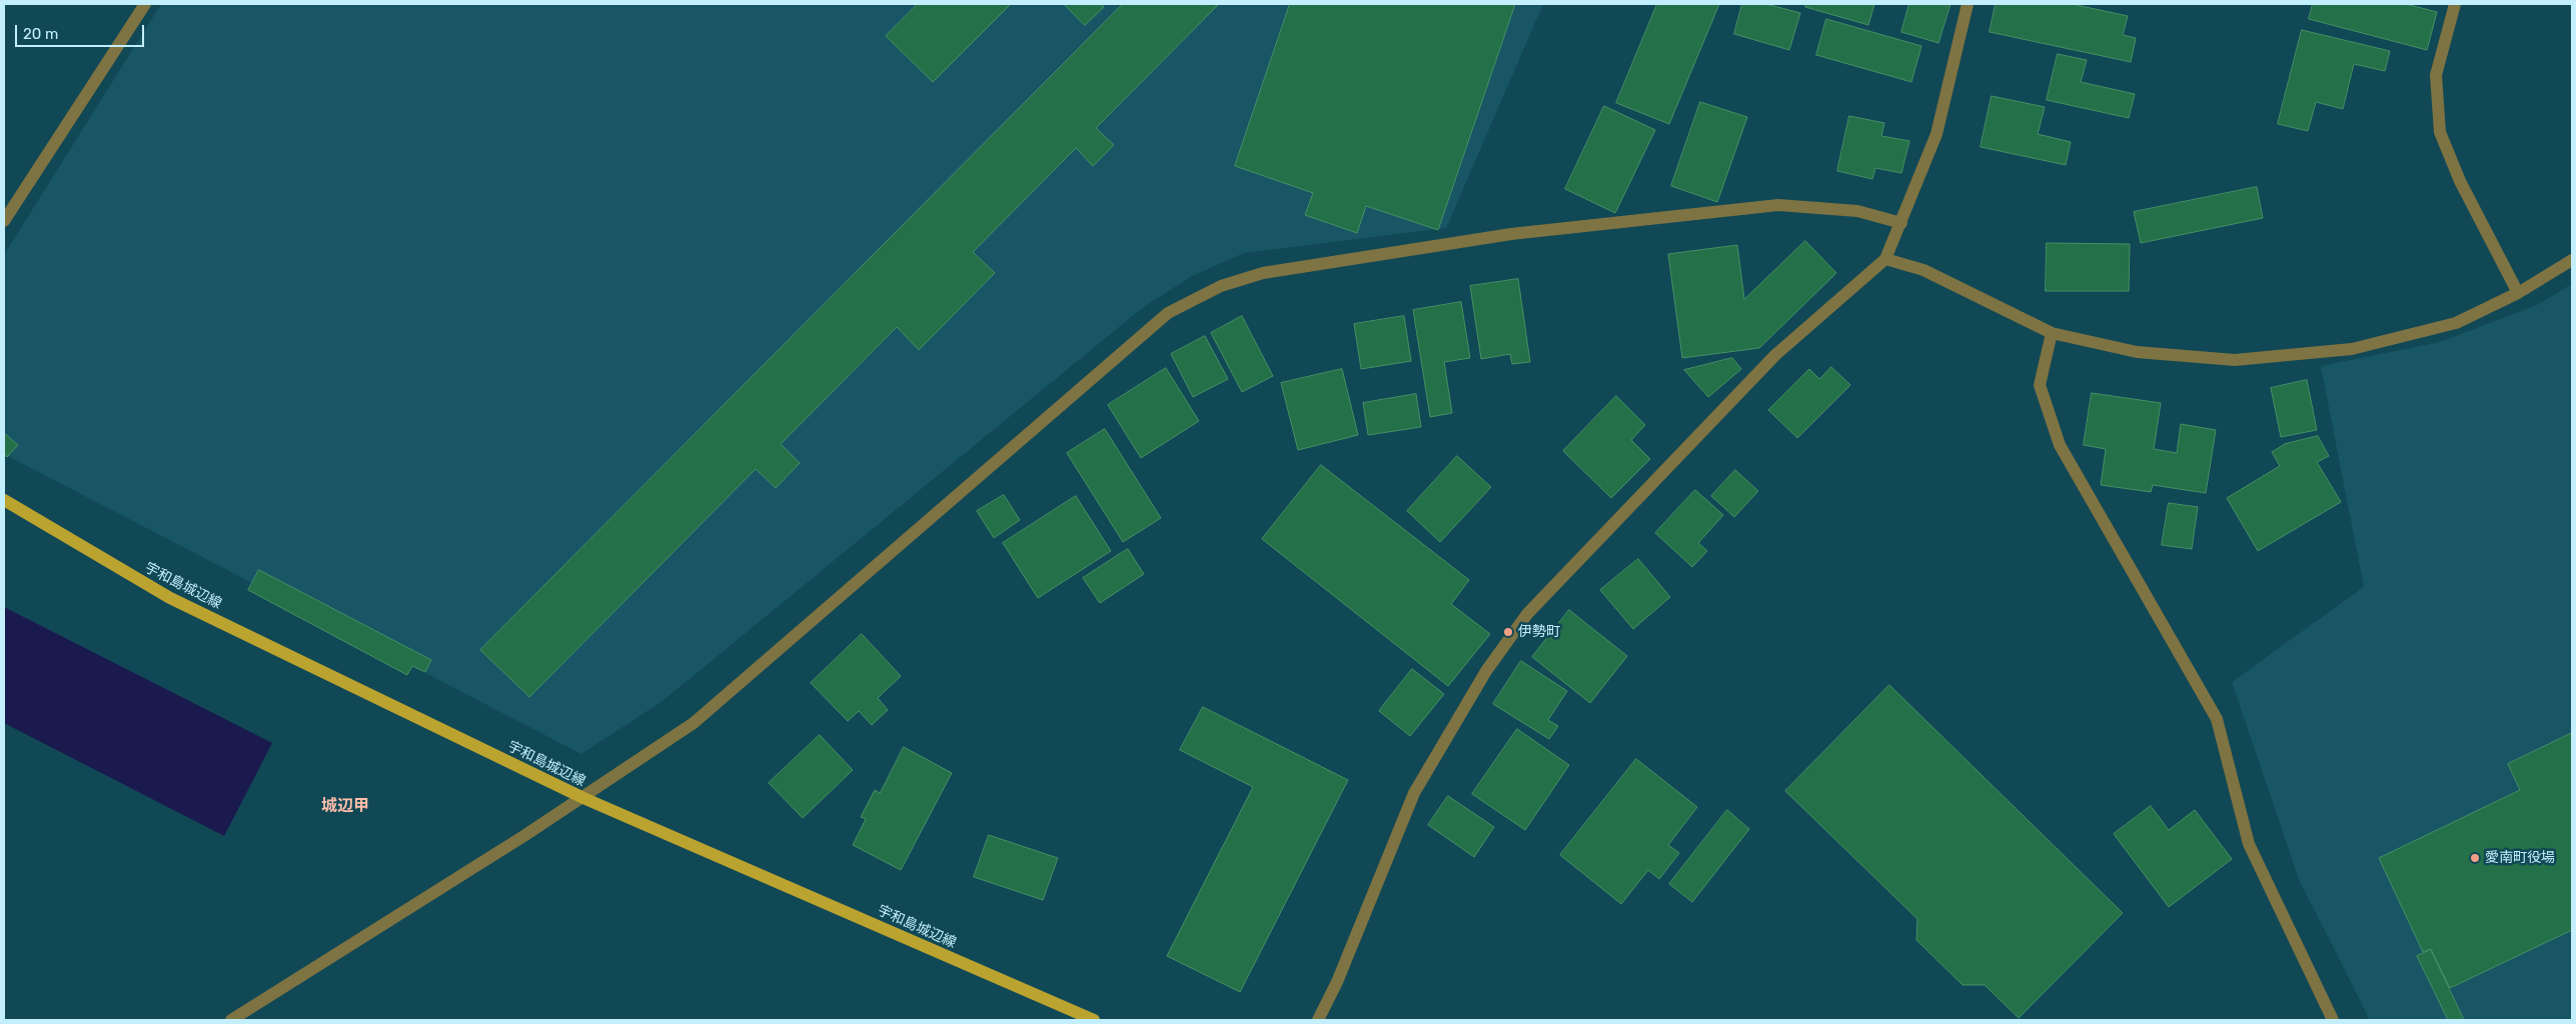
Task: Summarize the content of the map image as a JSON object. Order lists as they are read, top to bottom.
{
  "streets": {
    "main road": ["宇和島城辺線"]
  },
  "districts": ["城辺甲"],
  "places": ["伊勢町", "愛南町役場"],
  "scale_bar": "20 m"
}
